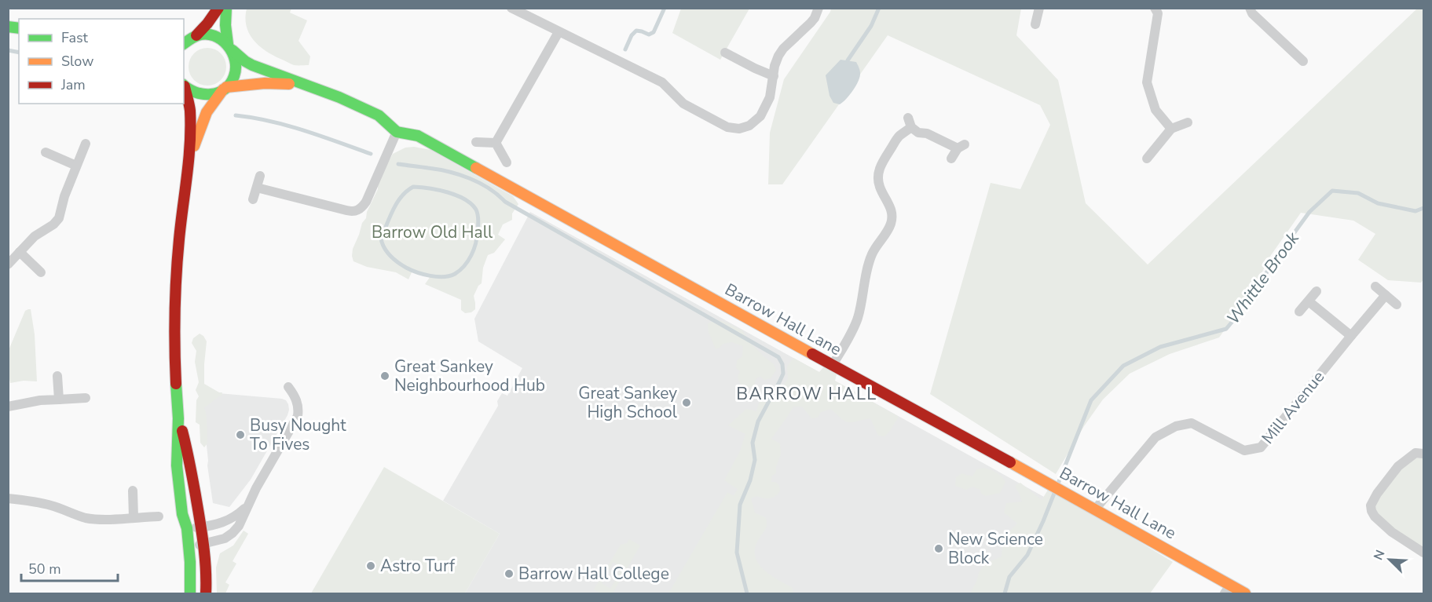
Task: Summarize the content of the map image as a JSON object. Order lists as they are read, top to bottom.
{
  "streets": {
    "street": ["Barrow Hall Lane", "Mill Avenue"]
  },
  "crossings": [
    ["Barrow Hall Lane", "Mill Avenue"]
  ],
  "districts": ["BARROW HALL"],
  "water": ["Whittle Brook"],
  "parks": ["Barrow Old Hall"],
  "places": [
    "Great Sankey Neighbourhood Hub",
    "Great Sankey High School",
    "Busy Nought To Fives",
    "New Science Block",
    "Astro Turf",
    "Barrow Hall College"
  ],
  "legend": ["Fast", "Slow", "Jam"],
  "scale_bar": "50 m",
  "north": "top left"
}
